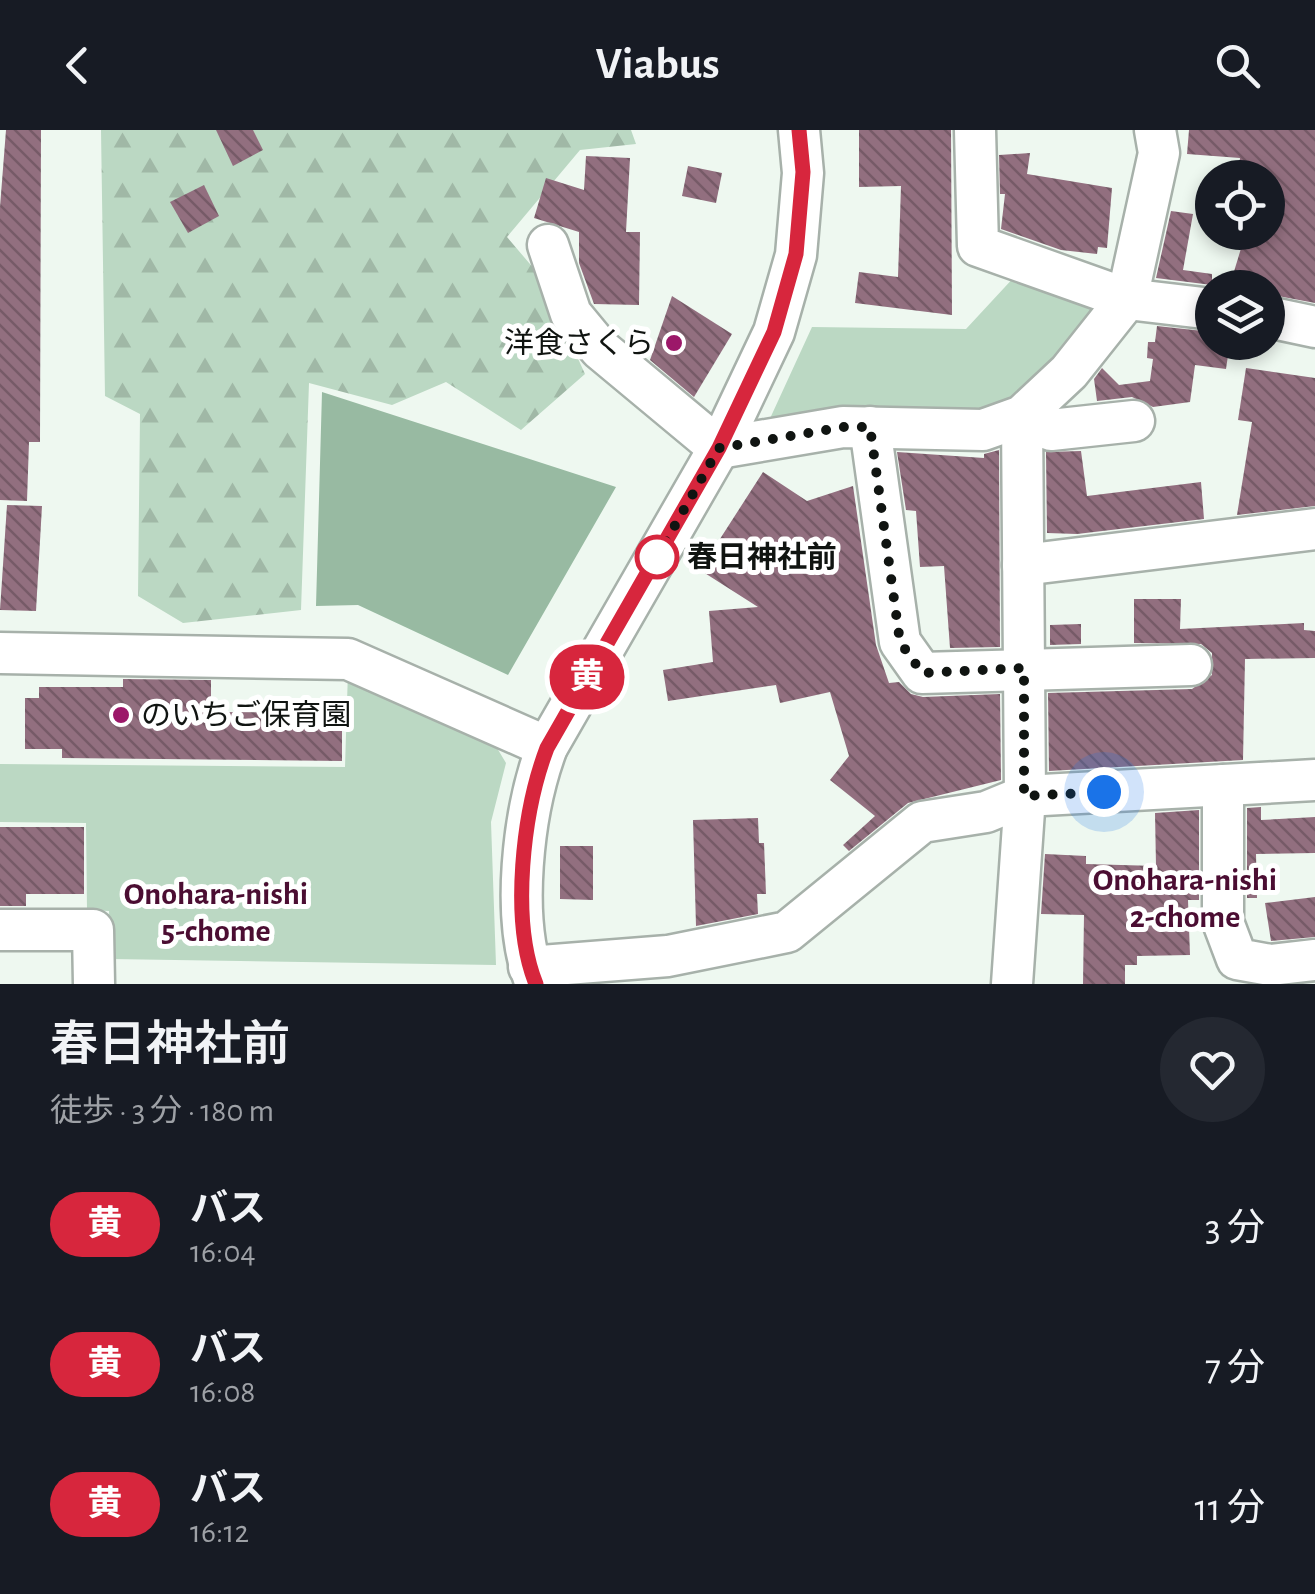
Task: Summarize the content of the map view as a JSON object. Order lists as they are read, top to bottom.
{
  "districts": ["Onohara-nishi 2-chome", "Onohara-nishi 5-chome"],
  "places": ["洋食さくら", "春日神社前", "のいちご保育園"],
  "lines": ["bus line 黄"],
  "page": {
    "header": "Viabus",
    "on_map": "黄",
    "heading": ["春日神社前", "徒歩 · 3 分 · 180 m"],
    "list": [
      {
        "mark": "黄",
        "name": "バス",
        "note": "16:04",
        "value": "3 分"
      },
      {
        "mark": "黄",
        "name": "バス",
        "note": "16:08",
        "value": "7 分"
      },
      {
        "mark": "黄",
        "name": "バス",
        "note": "16:12",
        "value": "11 分"
      }
    ]
  }
}
